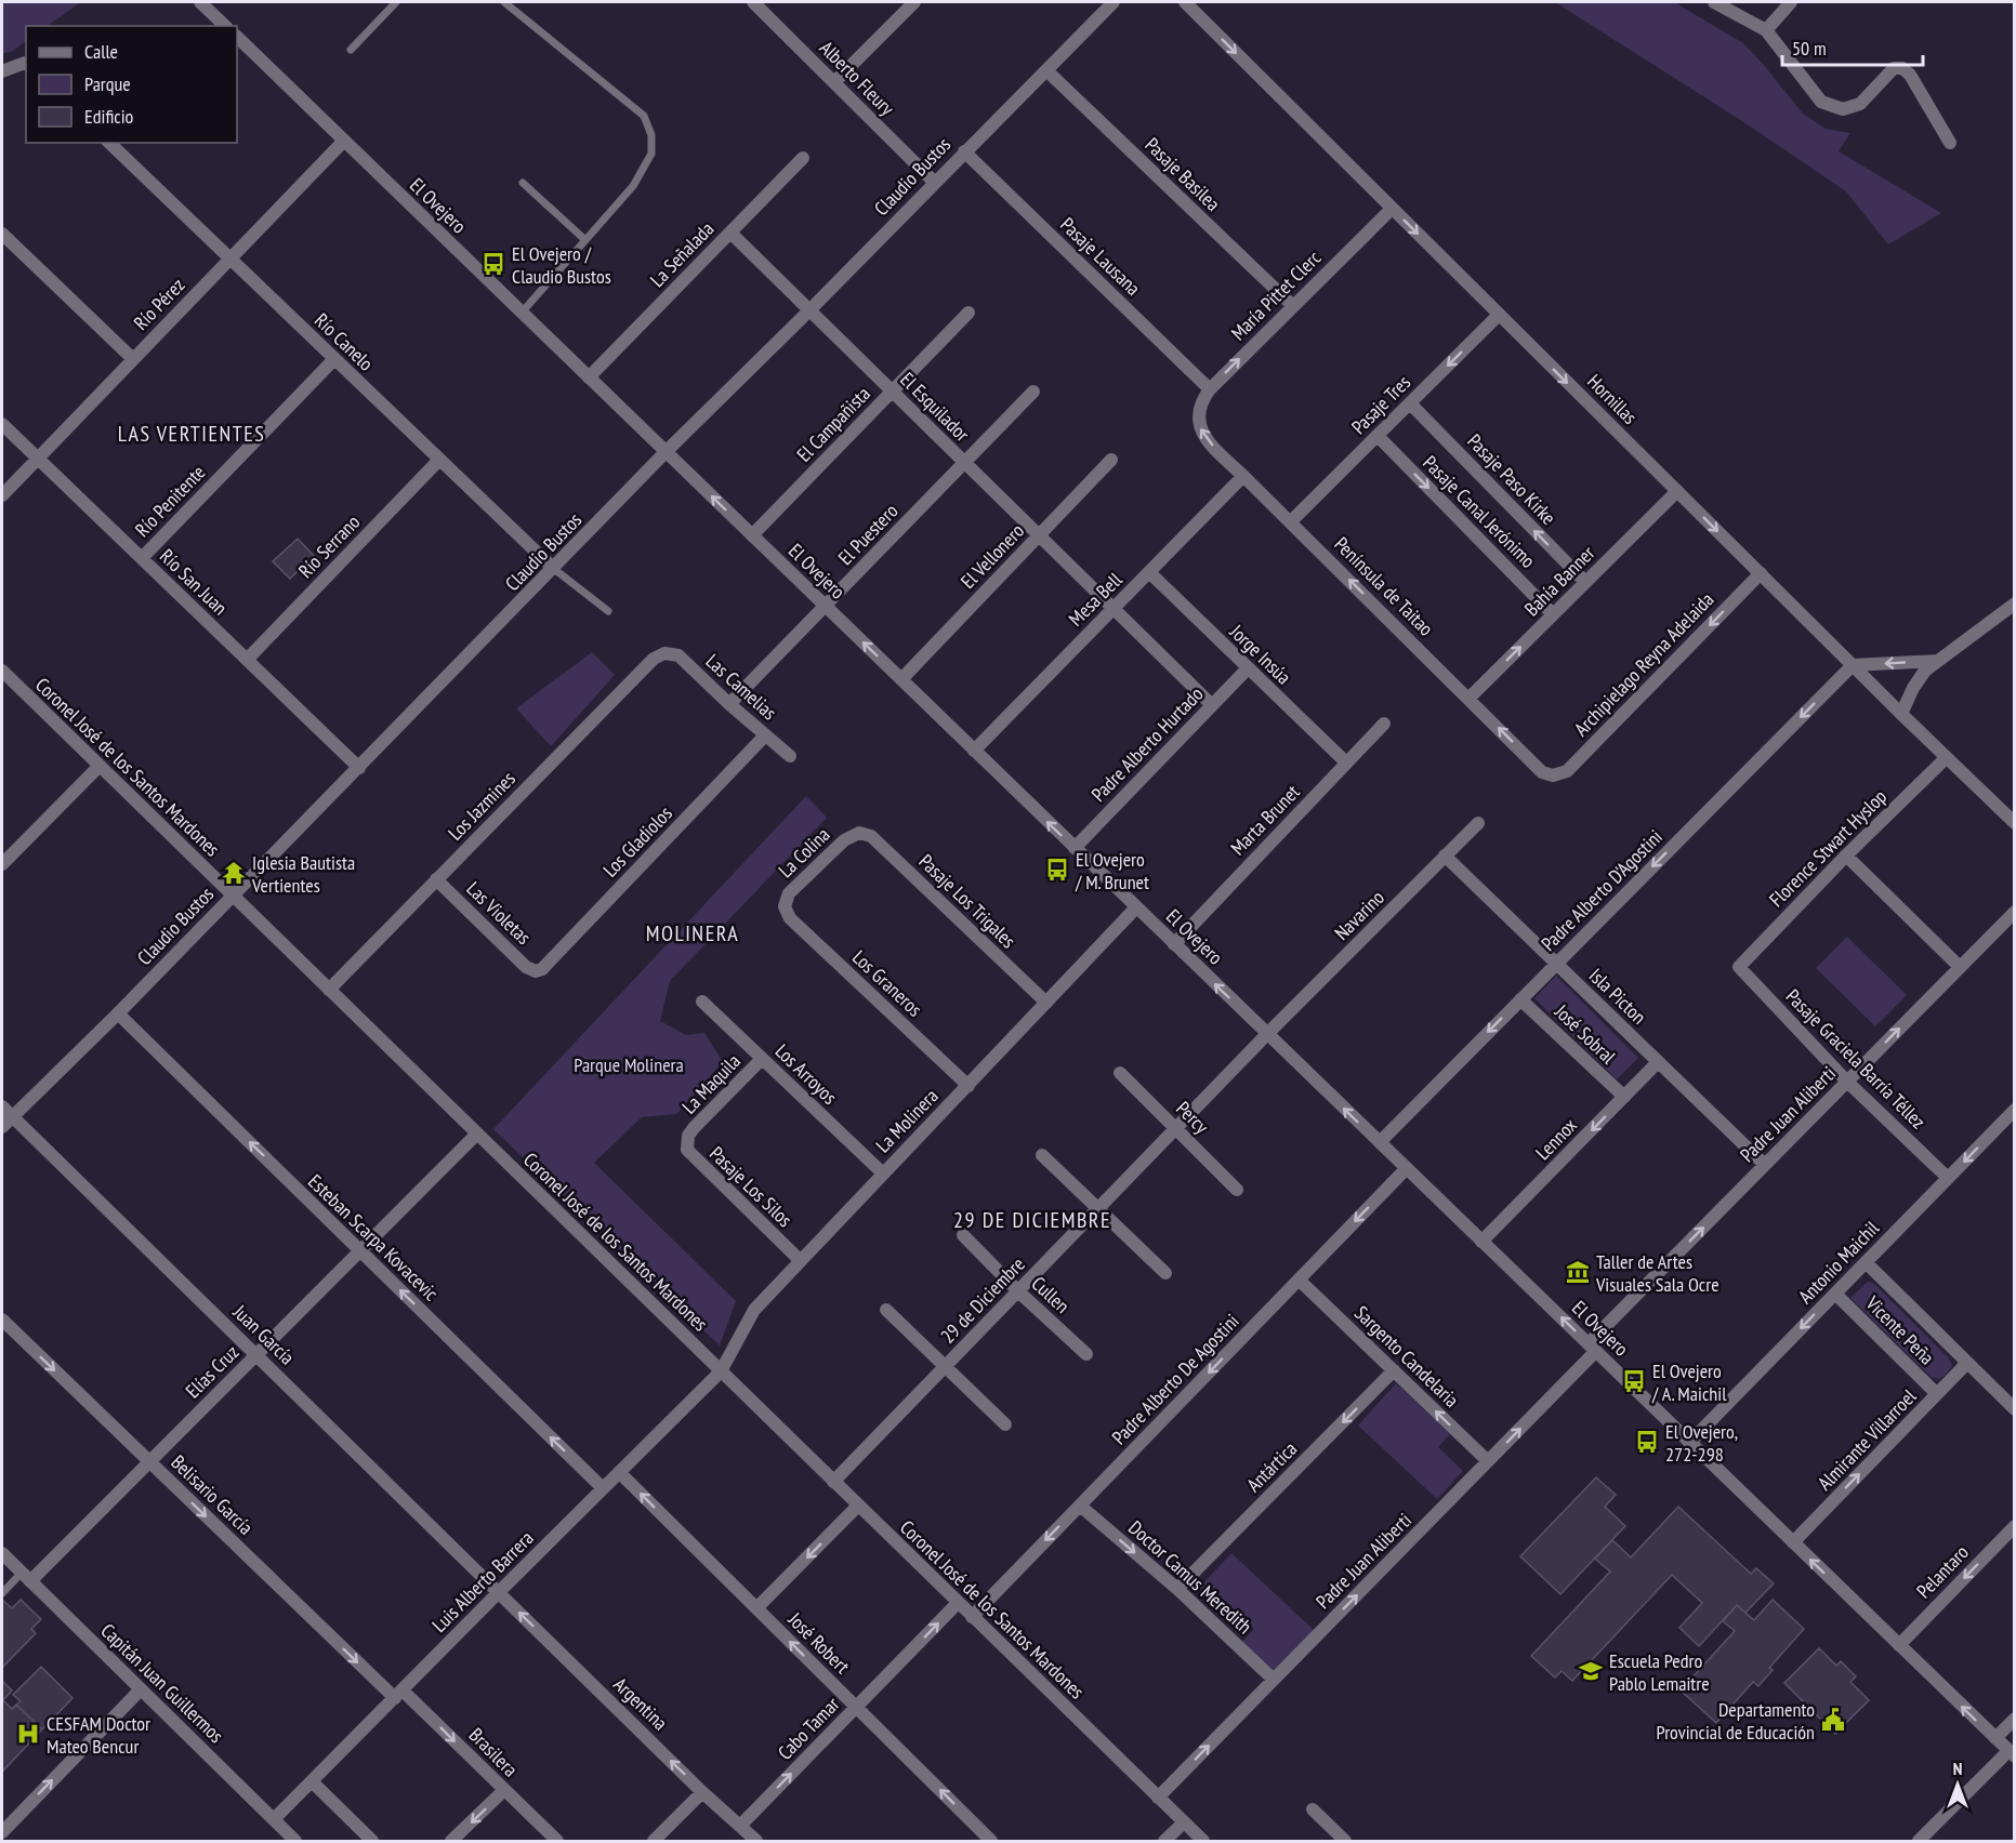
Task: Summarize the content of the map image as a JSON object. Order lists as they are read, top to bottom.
{
  "streets": {
    "street": [
      "Alberto Fleury",
      "Pasaje Basilea",
      "Claudio Bustos",
      "El Ovejero",
      "La Señalada",
      "Pasaje Lausana",
      "María Pittet Clerc",
      "Río Pérez",
      "Río Canelo",
      "Hornillas",
      "Pasaje Tres",
      "El Esquilador",
      "El Campañista",
      "Pasaje Paso Kirke",
      "Río Penitente",
      "Pasaje Canal Jerónimo",
      "El Puestero",
      "Río Serrano",
      "El Vellonero",
      "Bahía Banner",
      "Río San Juan",
      "Península de Taitao",
      "Mesa Bell",
      "Jorge Insúa",
      "Archipielago Reyna Adelaida",
      "Las Camelias",
      "Padre Alberto Hurtado",
      "Coronel José de los Santos Mardones",
      "Los Jazmines",
      "Marta Brunet",
      "Los Gladiolos",
      "Florence Stwart Hyslop",
      "La Colina",
      "Padre Alberto D'Agostini",
      "Pasaje Los Trigales",
      "Las Violetas",
      "Navarino",
      "Los Graneros",
      "Isla Picton",
      "José Sobral",
      "Pasaje Graciela Barría Téllez",
      "Los Arroyos",
      "La Maquila",
      "Padre Juan Aliberti",
      "Percy",
      "La Molinera",
      "Lennox",
      "Pasaje Los Silos",
      "Esteban Scarpa Kovacevic",
      "Antonio Maichil",
      "Cullen",
      "29 de Diciembre",
      "Vicente Peña",
      "Juan García",
      "Sargento Candelaria",
      "Elías Cruz",
      "Padre Alberto De Agostini",
      "Almirante Villarroel",
      "Antártica",
      "Belisario García",
      "Pelantaro",
      "Doctor Camus Meredith",
      "Luis Alberto Barrera",
      "José Robert",
      "Capitán Juan Guillermos",
      "Argentina",
      "Cabo Tamar",
      "Brasilera"
    ]
  },
  "crossings": [
    ["Alberto Fleury", "Claudio Bustos"],
    ["Pasaje Basilea", "Claudio Bustos"],
    ["Pasaje Basilea", "María Pittet Clerc"],
    ["Claudio Bustos", "El Ovejero"],
    ["Claudio Bustos", "Pasaje Lausana"],
    ["Claudio Bustos", "Río Canelo"],
    ["Claudio Bustos", "El Esquilador"],
    ["Claudio Bustos", "Río San Juan"],
    ["Claudio Bustos", "Coronel José de los Santos Mardones"],
    ["Claudio Bustos", "Esteban Scarpa Kovacevic"],
    ["Claudio Bustos", "Juan García"],
    ["El Ovejero", "La Señalada"],
    ["El Ovejero", "Río Pérez"],
    ["El Ovejero", "El Campañista"],
    ["El Ovejero", "El Puestero"],
    ["El Ovejero", "El Vellonero"],
    ["El Ovejero", "Mesa Bell"],
    ["El Ovejero", "Padre Alberto Hurtado"],
    ["El Ovejero", "Marta Brunet"],
    ["El Ovejero", "Padre Alberto D'Agostini"],
    ["El Ovejero", "Navarino"],
    ["El Ovejero", "Padre Juan Aliberti"],
    ["El Ovejero", "La Molinera"],
    ["El Ovejero", "Lennox"],
    ["El Ovejero", "Antonio Maichil"],
    ["El Ovejero", "29 de Diciembre"],
    ["El Ovejero", "Padre Alberto De Agostini"],
    ["El Ovejero", "Almirante Villarroel"],
    ["El Ovejero", "Pelantaro"],
    ["La Señalada", "El Esquilador"],
    ["Pasaje Lausana", "María Pittet Clerc"],
    ["María Pittet Clerc", "Hornillas"],
    ["María Pittet Clerc", "Península de Taitao"],
    ["Río Pérez", "Río Canelo"],
    ["Río Pérez", "Río San Juan"],
    ["Río Canelo", "Río Penitente"],
    ["Río Canelo", "Río Serrano"],
    ["Hornillas", "Pasaje Tres"],
    ["Hornillas", "Bahía Banner"],
    ["Hornillas", "Archipielago Reyna Adelaida"],
    ["Hornillas", "Florence Stwart Hyslop"],
    ["Hornillas", "Padre Alberto D'Agostini"],
    ["Pasaje Tres", "Pasaje Paso Kirke"],
    ["Pasaje Tres", "Pasaje Canal Jerónimo"],
    ["Pasaje Tres", "Península de Taitao"],
    ["El Esquilador", "El Campañista"],
    ["El Esquilador", "El Puestero"],
    ["El Esquilador", "El Vellonero"],
    ["El Esquilador", "Mesa Bell"],
    ["El Esquilador", "Padre Alberto Hurtado"],
    ["Pasaje Paso Kirke", "Bahía Banner"],
    ["Río Penitente", "Río San Juan"],
    ["Pasaje Canal Jerónimo", "Bahía Banner"],
    ["El Puestero", "Las Camelias"],
    ["Río Serrano", "Río San Juan"],
    ["Bahía Banner", "Península de Taitao"],
    ["Península de Taitao", "Mesa Bell"],
    ["Península de Taitao", "Archipielago Reyna Adelaida"],
    ["Mesa Bell", "Jorge Insúa"],
    ["Jorge Insúa", "Padre Alberto Hurtado"],
    ["Jorge Insúa", "Marta Brunet"],
    ["Las Camelias", "Los Jazmines"],
    ["Las Camelias", "Los Gladiolos"],
    ["Coronel José de los Santos Mardones", "Los Jazmines"],
    ["Coronel José de los Santos Mardones", "Padre Juan Aliberti"],
    ["Coronel José de los Santos Mardones", "La Molinera"],
    ["Coronel José de los Santos Mardones", "29 de Diciembre"],
    ["Coronel José de los Santos Mardones", "Elías Cruz"],
    ["Coronel José de los Santos Mardones", "Padre Alberto De Agostini"],
    ["Coronel José de los Santos Mardones", "Luis Alberto Barrera"],
    ["Coronel José de los Santos Mardones", "Cabo Tamar"],
    ["Los Jazmines", "Las Violetas"],
    ["Los Gladiolos", "Las Violetas"],
    ["Florence Stwart Hyslop", "Pasaje Graciela Barría Téllez"],
    ["La Colina", "Pasaje Los Trigales"],
    ["La Colina", "Los Graneros"],
    ["Padre Alberto D'Agostini", "Isla Picton"],
    ["Padre Alberto D'Agostini", "José Sobral"],
    ["Pasaje Los Trigales", "La Molinera"],
    ["Navarino", "Isla Picton"],
    ["Navarino", "29 de Diciembre"],
    ["Los Graneros", "La Molinera"],
    ["Isla Picton", "Padre Juan Aliberti"],
    ["Isla Picton", "Lennox"],
    ["José Sobral", "Lennox"],
    ["Pasaje Graciela Barría Téllez", "Padre Juan Aliberti"],
    ["Pasaje Graciela Barría Téllez", "Antonio Maichil"],
    ["Los Arroyos", "La Maquila"],
    ["Los Arroyos", "La Molinera"],
    ["La Maquila", "Pasaje Los Silos"],
    ["Padre Juan Aliberti", "Sargento Candelaria"],
    ["Padre Juan Aliberti", "Doctor Camus Meredith"],
    ["Percy", "29 de Diciembre"],
    ["La Molinera", "Pasaje Los Silos"],
    ["La Molinera", "Luis Alberto Barrera"],
    ["Esteban Scarpa Kovacevic", "Elías Cruz"],
    ["Esteban Scarpa Kovacevic", "Luis Alberto Barrera"],
    ["Antonio Maichil", "Vicente Peña"],
    ["Cullen", "29 de Diciembre"],
    ["Vicente Peña", "Almirante Villarroel"],
    ["Juan García", "Elías Cruz"],
    ["Juan García", "Luis Alberto Barrera"],
    ["Juan García", "Argentina"],
    ["Sargento Candelaria", "Padre Alberto De Agostini"],
    ["Sargento Candelaria", "Antártica"],
    ["Elías Cruz", "Belisario García"],
    ["Elías Cruz", "Capitán Juan Guillermos"],
    ["Padre Alberto De Agostini", "Doctor Camus Meredith"],
    ["Antártica", "Doctor Camus Meredith"],
    ["Belisario García", "Luis Alberto Barrera"],
    ["Belisario García", "Brasilera"],
    ["Luis Alberto Barrera", "José Robert"],
    ["Luis Alberto Barrera", "Capitán Juan Guillermos"],
    ["Luis Alberto Barrera", "Argentina"],
    ["Luis Alberto Barrera", "Brasilera"],
    ["José Robert", "Cabo Tamar"],
    ["Argentina", "Cabo Tamar"]
  ],
  "one_way": [
    "El Ovejero",
    "María Pittet Clerc",
    "Hornillas",
    "Pasaje Tres",
    "Pasaje Paso Kirke",
    "Pasaje Canal Jerónimo",
    "Bahía Banner",
    "Península de Taitao",
    "Archipielago Reyna Adelaida",
    "Padre Alberto D'Agostini",
    "Padre Juan Aliberti",
    "Lennox",
    "Esteban Scarpa Kovacevic",
    "Antonio Maichil",
    "Sargento Candelaria",
    "Padre Alberto De Agostini",
    "Almirante Villarroel",
    "Antártica",
    "Belisario García",
    "Pelantaro",
    "Doctor Camus Meredith",
    "José Robert",
    "Argentina",
    "Cabo Tamar",
    "Brasilera"
  ],
  "districts": ["LAS VERTIENTES", "MOLINERA", "29 DE DICIEMBRE"],
  "parks": ["Parque Molinera"],
  "places": {
    "bus stop": [
      "El Ovejero / Claudio Bustos",
      "El Ovejero / M. Brunet",
      "El Ovejero / A. Maichil",
      "El Ovejero, 272-298"
    ],
    "temple": ["Iglesia Bautista Vertientes"],
    "museum": ["Taller de Artes Visuales Sala Ocre"],
    "school or university": ["Escuela Pedro Pablo Lemaitre"],
    "public building": ["Departamento Provincial de Educación"],
    "hospital": ["CESFAM Doctor Mateo Bencur"]
  },
  "legend": ["Calle", "Parque", "Edificio"],
  "scale_bar": "50 m",
  "north": "top"
}
